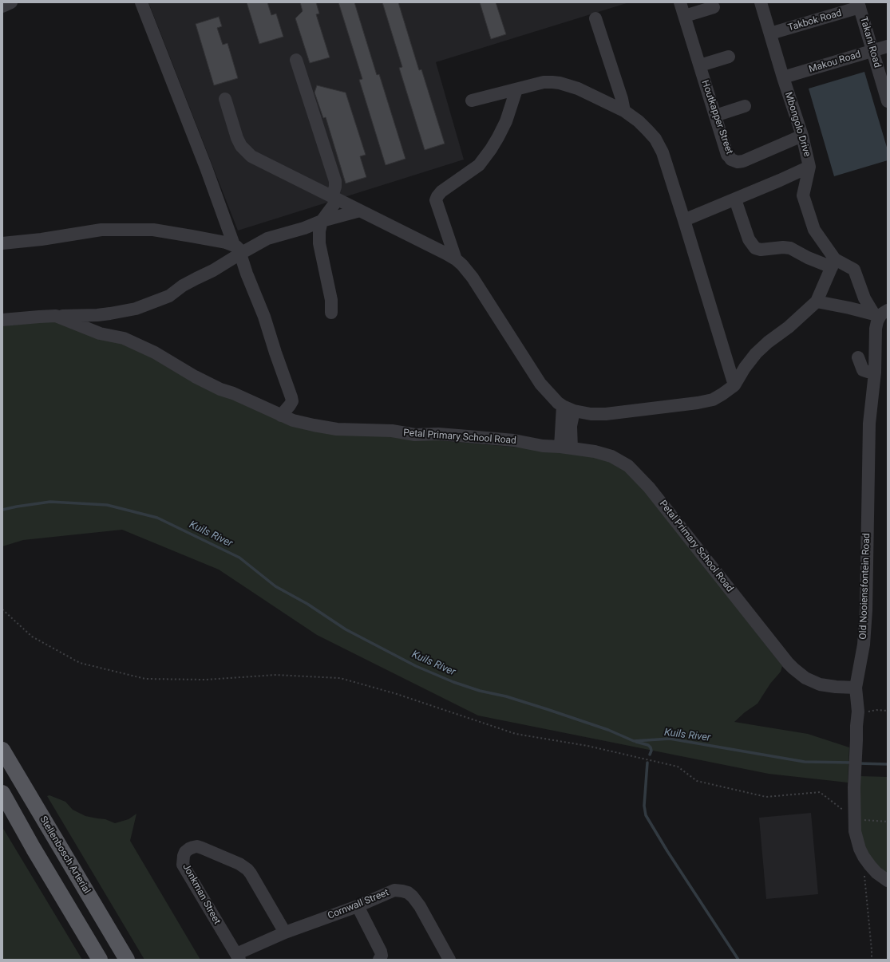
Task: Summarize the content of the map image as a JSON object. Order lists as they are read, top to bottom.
{
  "streets": {
    "main road": ["Stellenbosch Arterial"],
    "street": [
      "Takbok Road",
      "Takani Road",
      "Makou Road",
      "Houtkapper Street",
      "Mbongolo Drive",
      "Petal Primary School Road",
      "Old Nooiensfontein Road",
      "Jonkman Street",
      "Cornwall Street"
    ]
  },
  "crossings": [
    ["Takbok Road", "Takani Road"],
    ["Takbok Road", "Mbongolo Drive"],
    ["Takani Road", "Makou Road"],
    ["Makou Road", "Mbongolo Drive"],
    ["Houtkapper Street", "Mbongolo Drive"],
    ["Mbongolo Drive", "Old Nooiensfontein Road"],
    ["Petal Primary School Road", "Old Nooiensfontein Road"],
    ["Jonkman Street", "Cornwall Street"]
  ],
  "water": ["Kuils River"]
}
